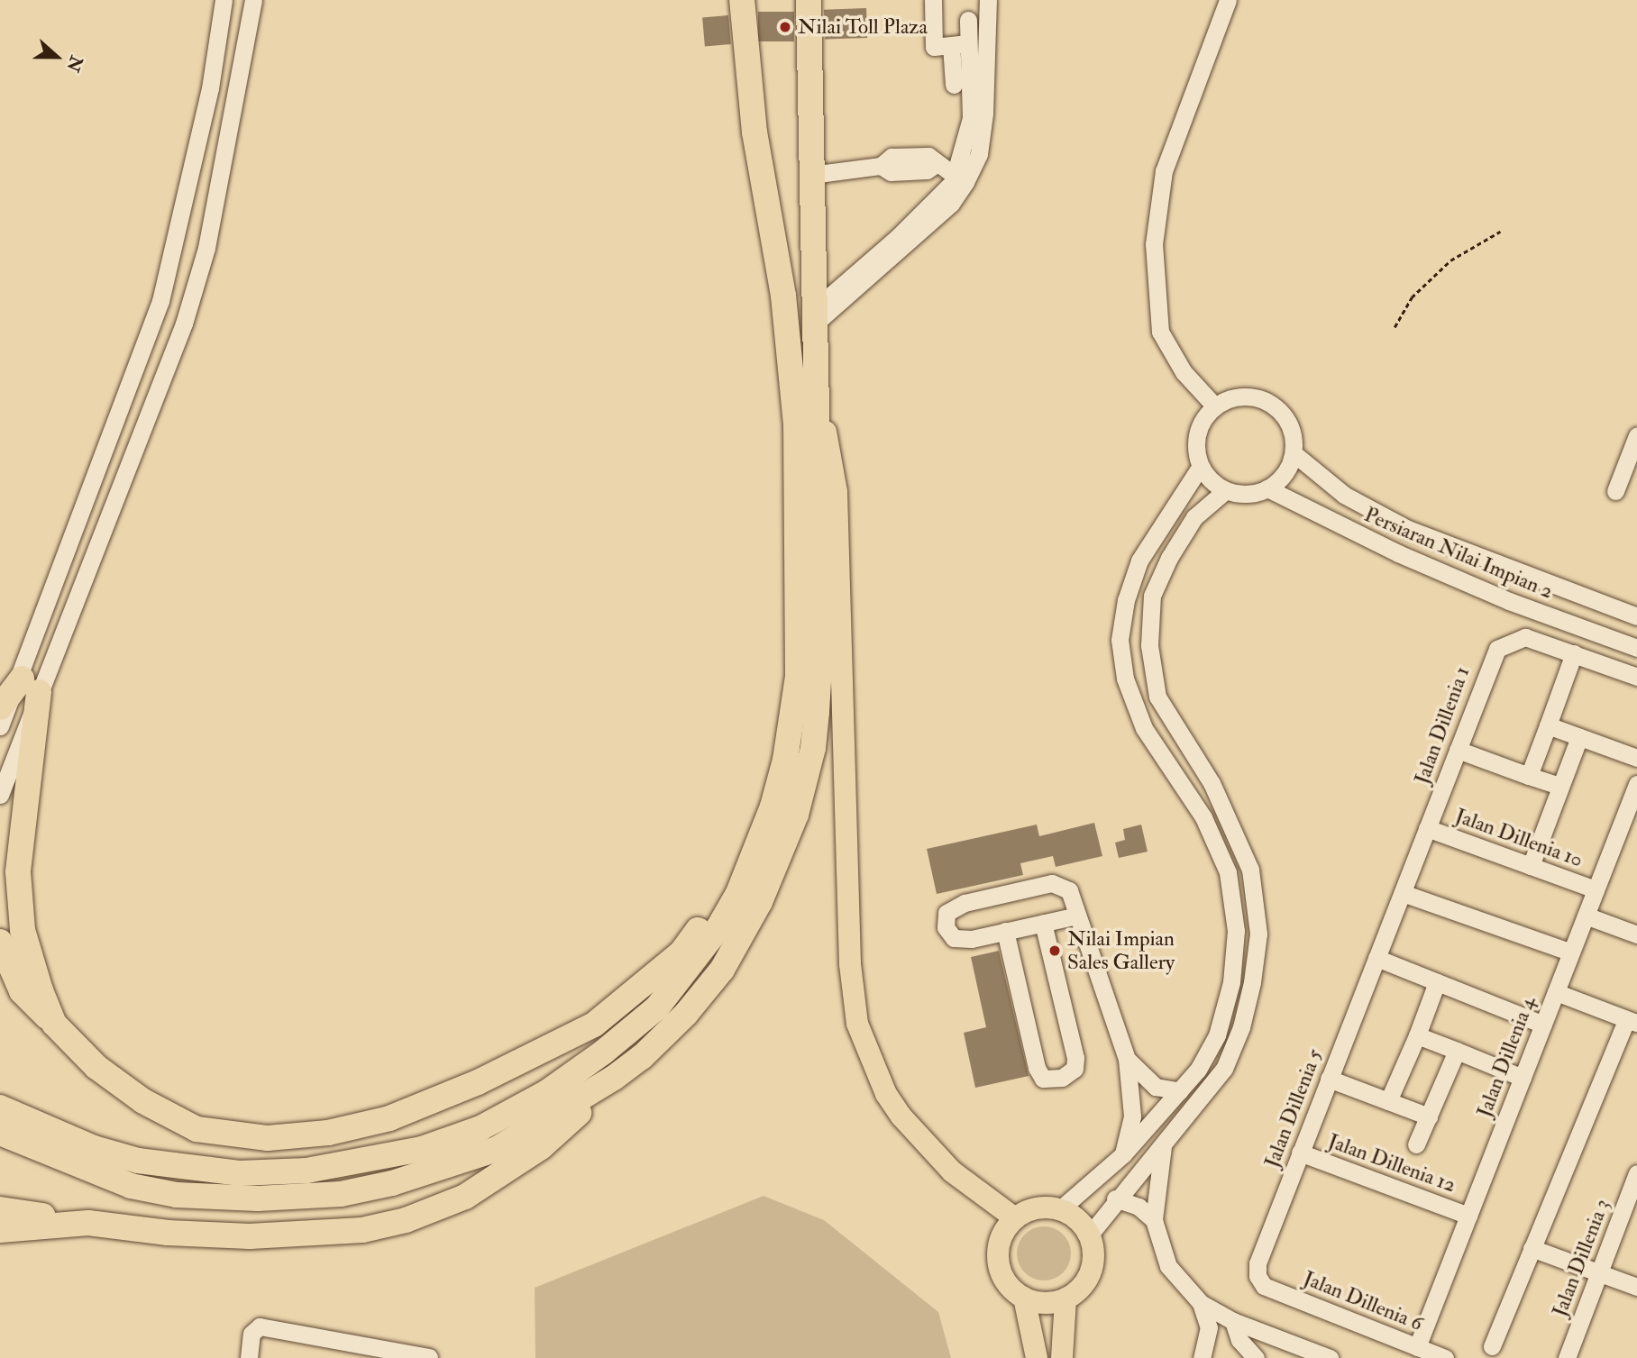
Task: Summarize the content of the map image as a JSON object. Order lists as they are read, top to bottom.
{
  "streets": {
    "street": [
      "Persiaran Nilai Impian 2",
      "Jalan Dillenia 1",
      "Jalan Dillenia 10",
      "Jalan Dillenia 4",
      "Jalan Dillenia 5",
      "Jalan Dillenia 12",
      "Jalan Dillenia 3",
      "Jalan Dillenia 6"
    ]
  },
  "crossings": [
    ["Jalan Dillenia 1", "Jalan Dillenia 10"],
    ["Jalan Dillenia 1", "Jalan Dillenia 5"],
    ["Jalan Dillenia 10", "Jalan Dillenia 4"],
    ["Jalan Dillenia 4", "Jalan Dillenia 12"],
    ["Jalan Dillenia 4", "Jalan Dillenia 6"],
    ["Jalan Dillenia 5", "Jalan Dillenia 12"],
    ["Jalan Dillenia 5", "Jalan Dillenia 6"]
  ],
  "places": ["Nilai Toll Plaza", "Nilai Impian Sales Gallery"],
  "north": "right"
}
